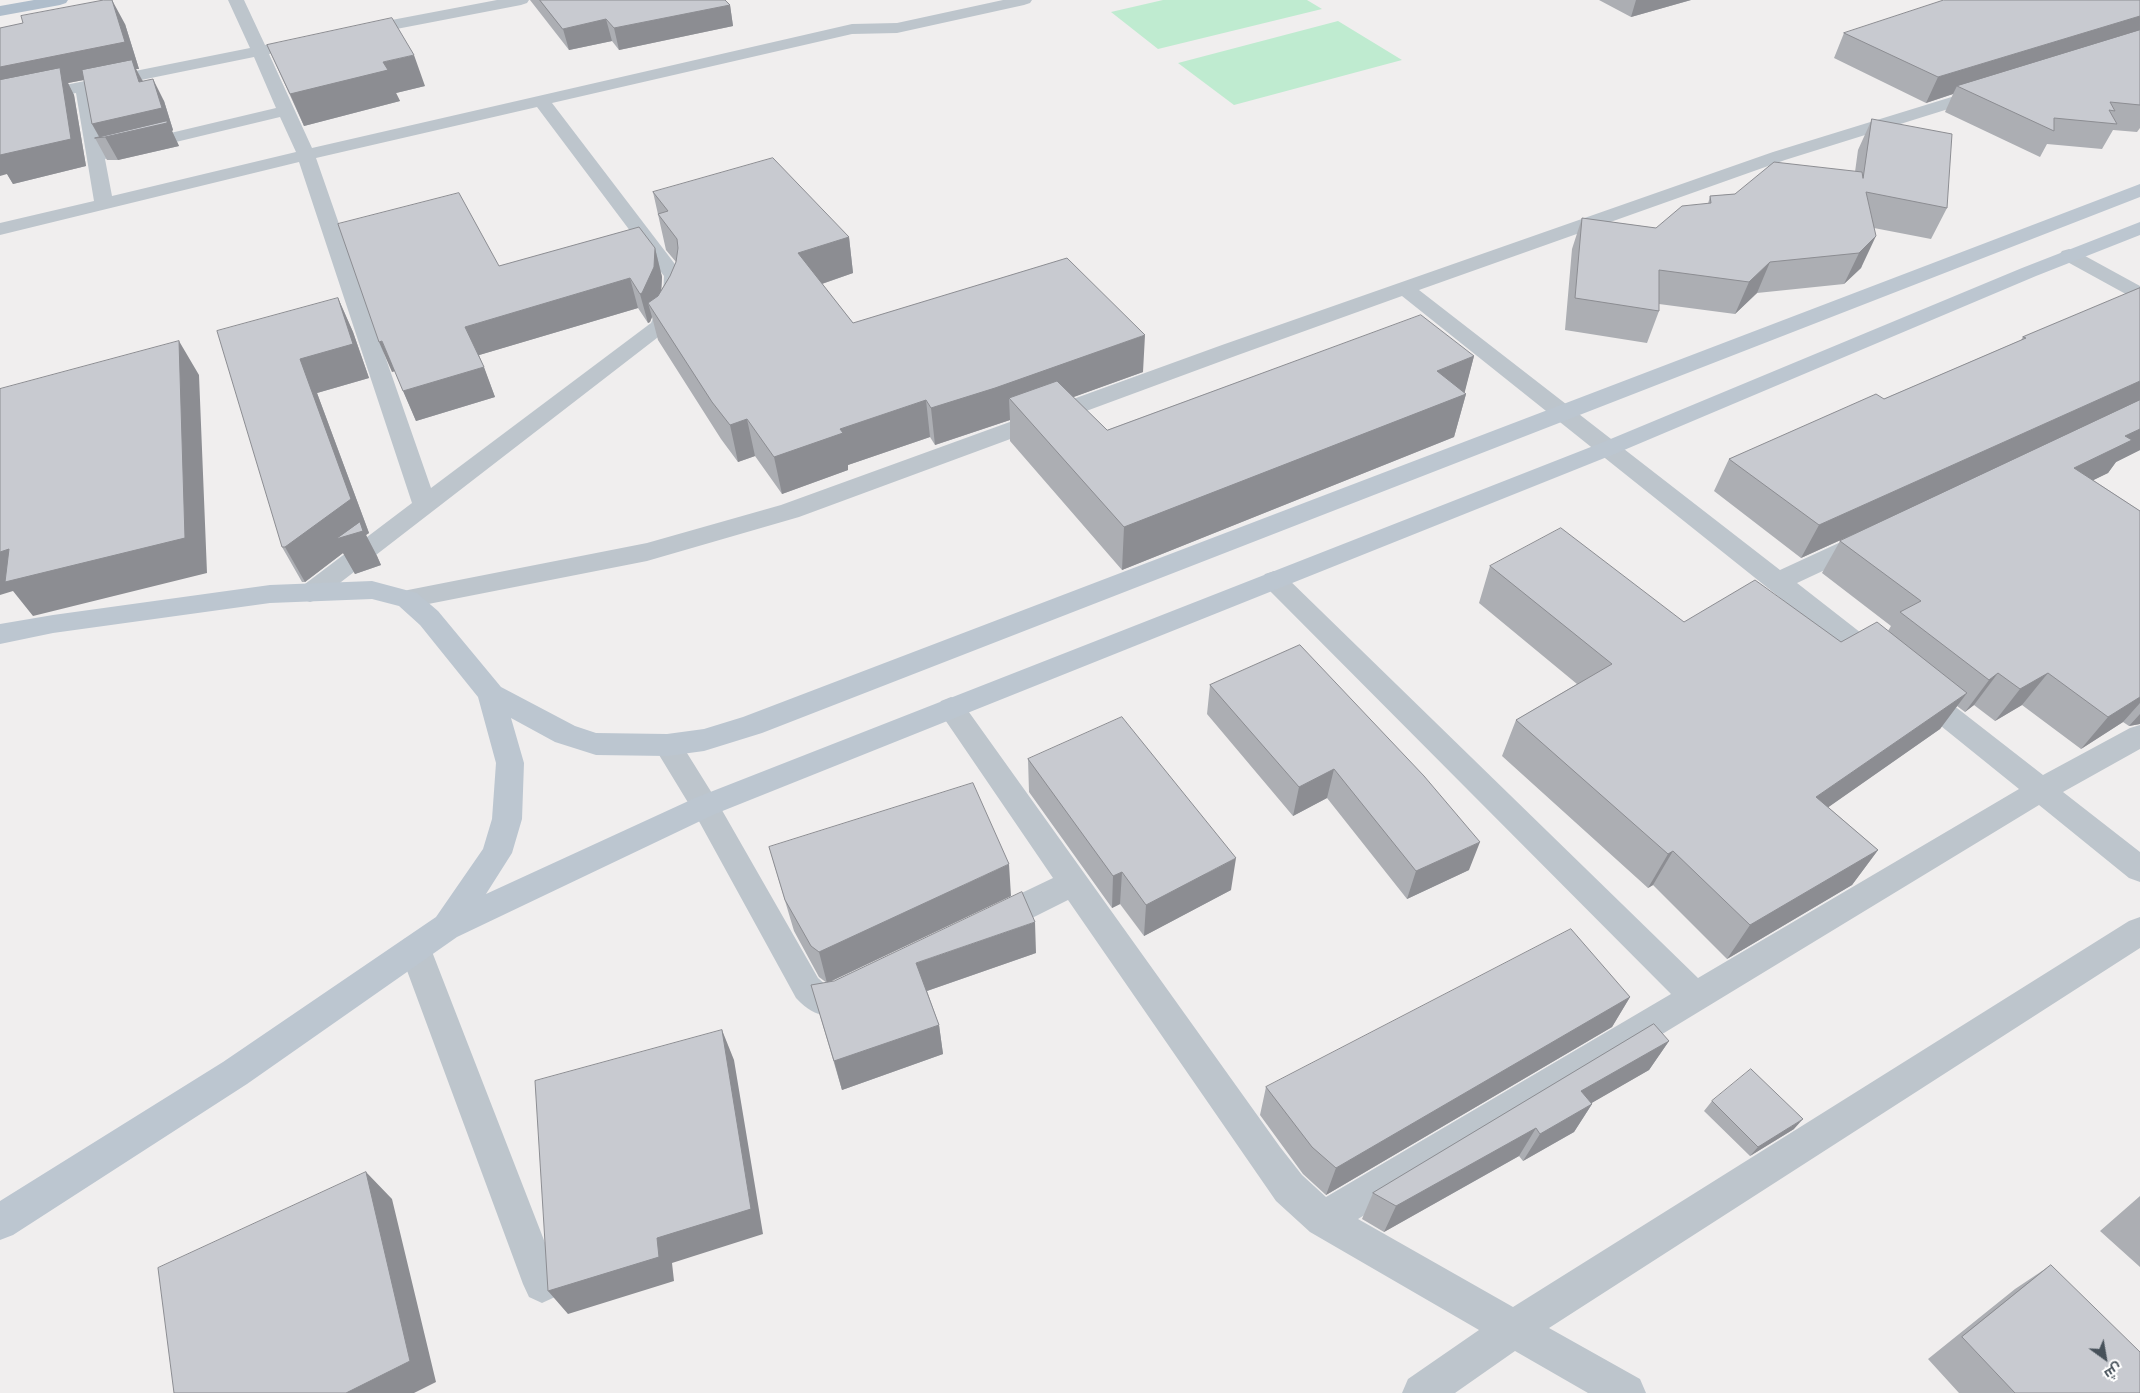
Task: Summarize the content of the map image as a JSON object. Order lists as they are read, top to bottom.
{
  "north": "bottom right"
}
